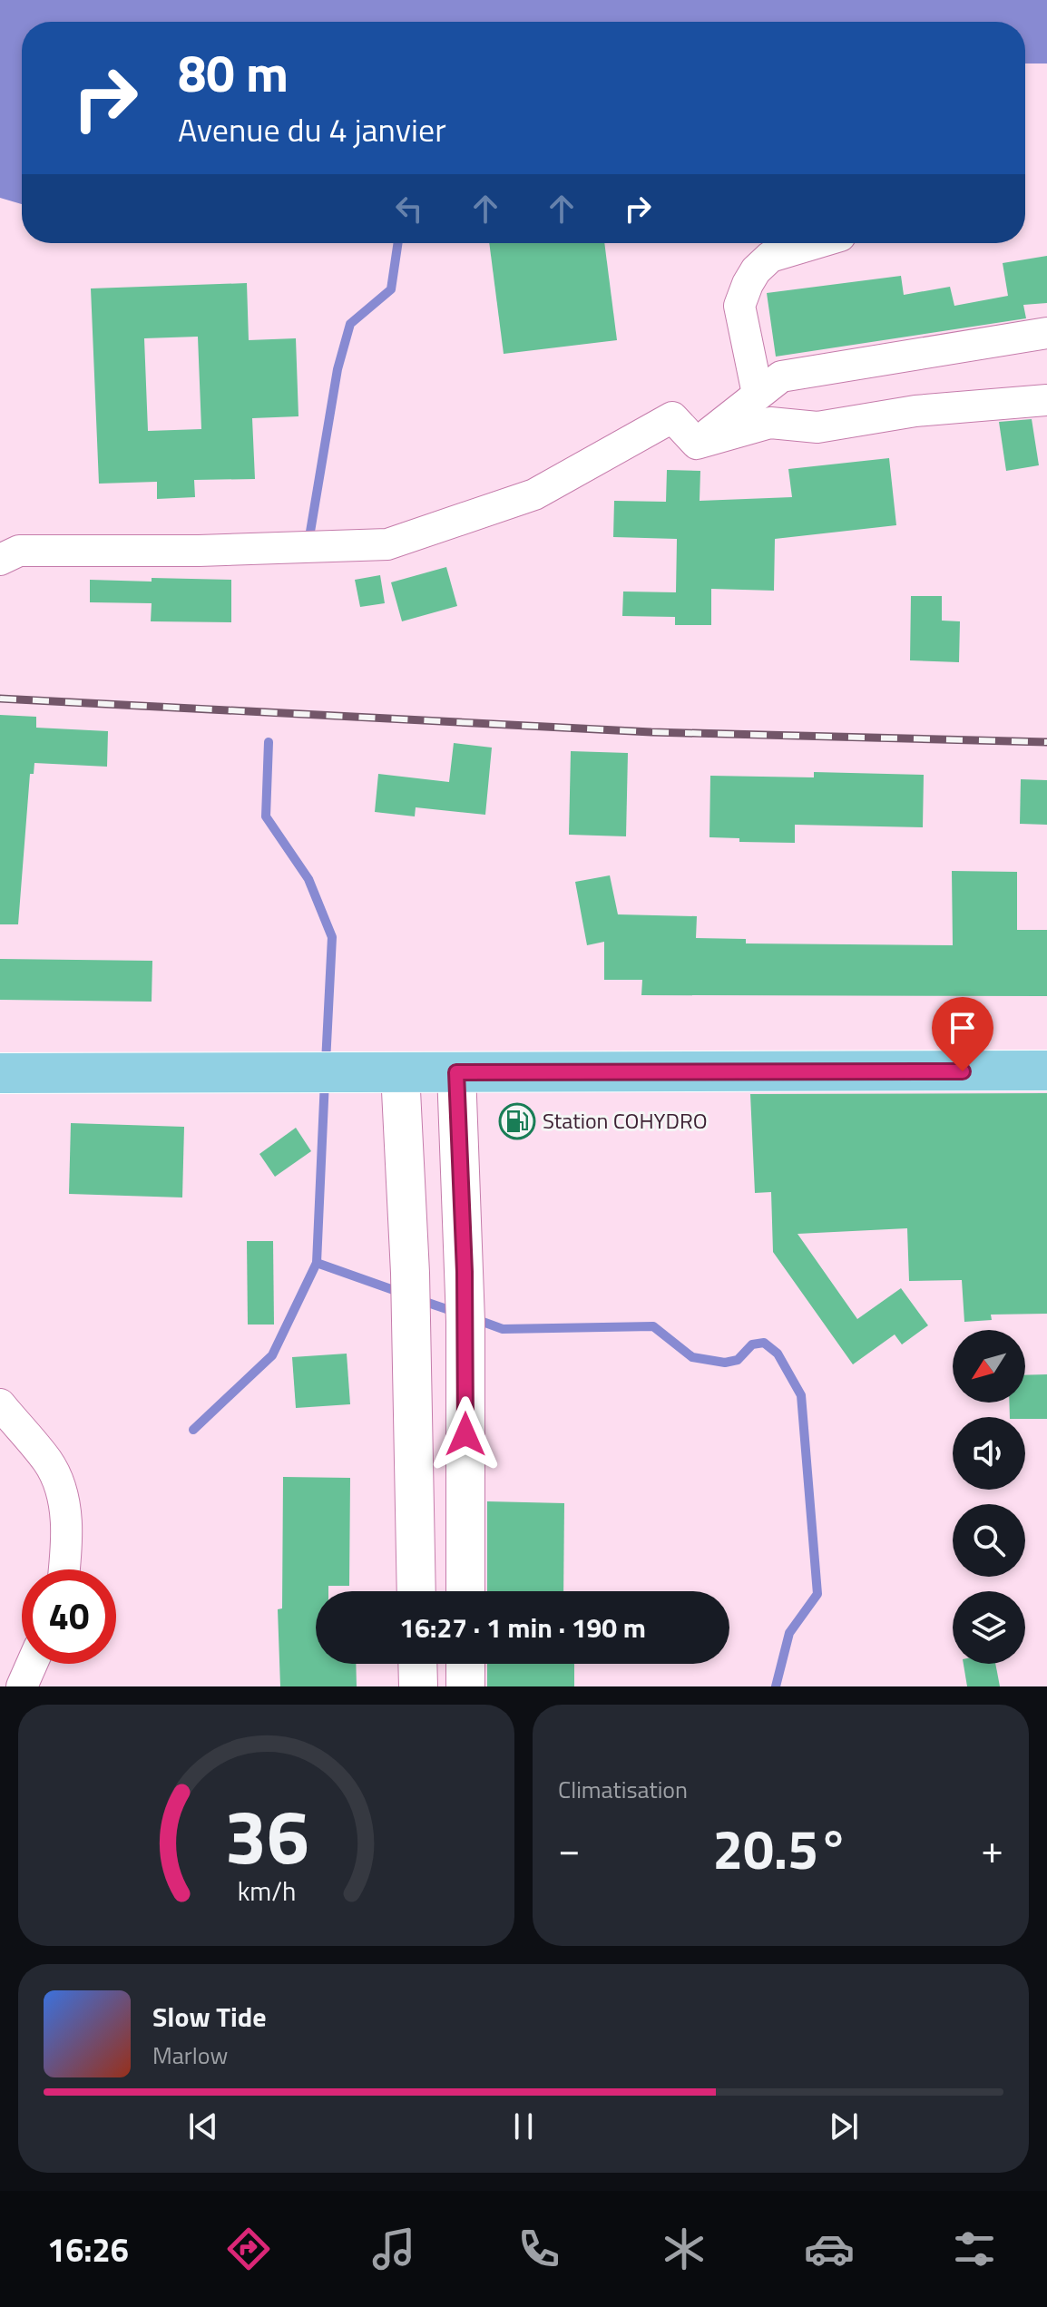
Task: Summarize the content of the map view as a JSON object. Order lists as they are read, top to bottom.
{
  "places": {
    "fuel station": ["Station COHYDRO"]
  },
  "north": "bottom left",
  "page": {
    "turn": ["80 m", "Avenue du 4 janvier"],
    "limit": "40",
    "trip": "16:27 · 1 min · 190 m",
    "tile": "Climatisation",
    "heat": ["−", "20.5°", "+"],
    "song": ["Slow Tide", "Marlow"],
    "tabs": "16:26",
    "gauge": ["36", "km/h"]
  }
}
